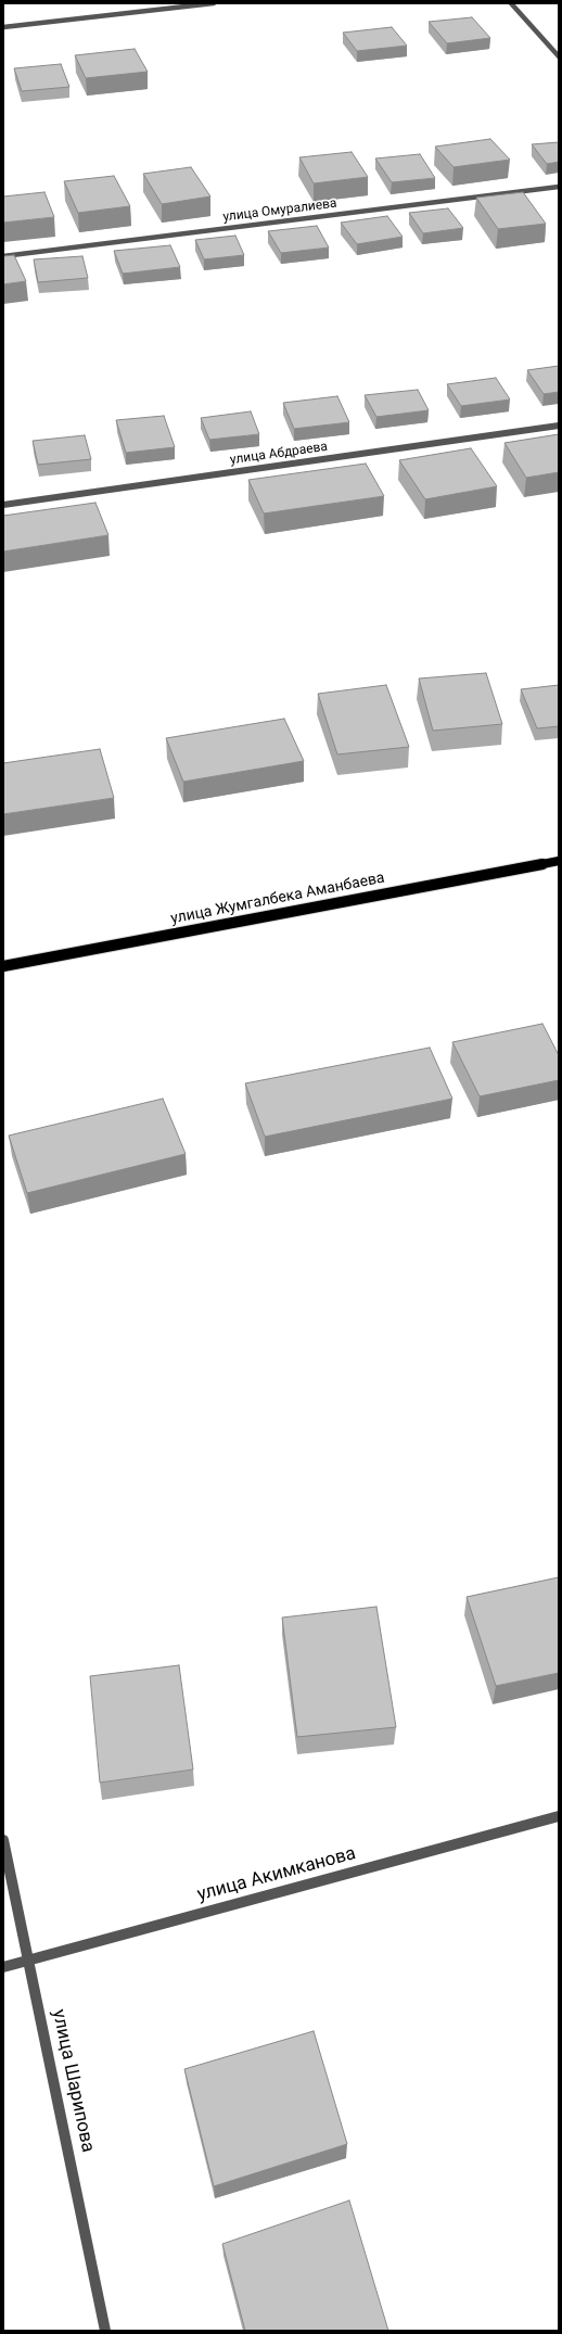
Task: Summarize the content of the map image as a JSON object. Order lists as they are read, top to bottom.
{
  "streets": {
    "main road": ["улица Жумгалбека Аманбаева"],
    "street": [
      "улица Омуралиева",
      "улица Абдраева",
      "улица Акимканова",
      "улица Шарипова"
    ]
  },
  "crossings": [
    ["улица Акимканова", "улица Шарипова"]
  ]
}
